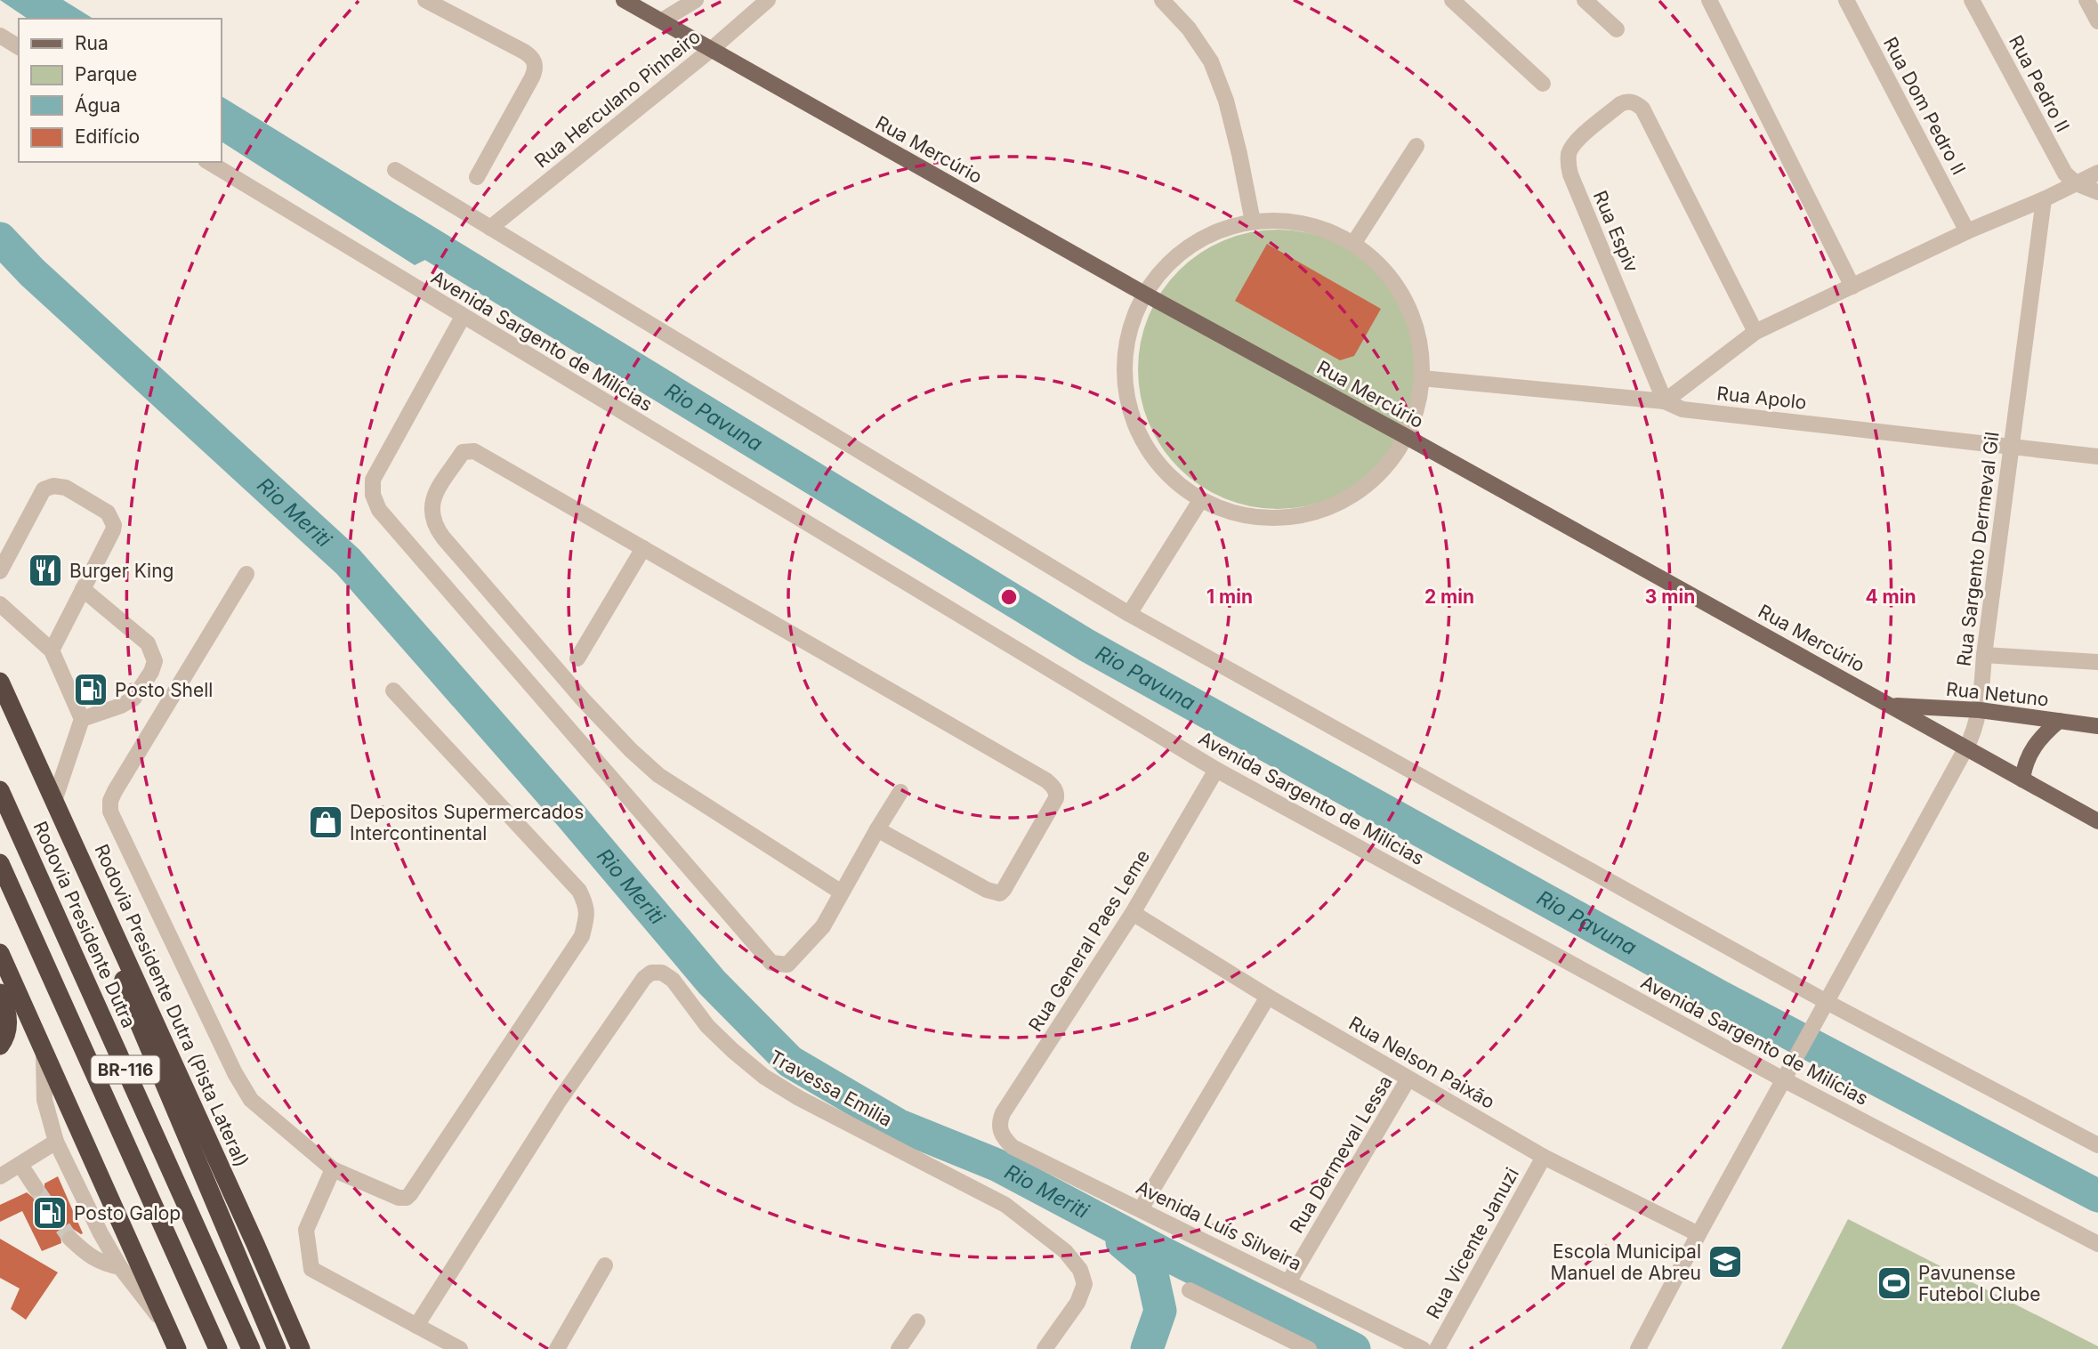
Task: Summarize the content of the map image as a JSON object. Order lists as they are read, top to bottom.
{
  "streets": {
    "highway": ["Rodovia Presidente Dutra", "Rodovia Presidente Dutra (Pista Lateral)", "BR-116"],
    "main road": ["Rua Mercúrio", "Rua Netuno"],
    "street": [
      "Rua Pedro II",
      "Rua Herculano Pinheiro",
      "Rua Dom Pedro II",
      "Rua Espiv",
      "Avenida Sargento de Milícias",
      "Rua Apolo",
      "Rua Sargento Dermeval Gil",
      "Rua General Paes Leme",
      "Rua Nelson Paixão",
      "Travessa Emilia",
      "Rua Dermeval Lessa",
      "Avenida Luís Silveira",
      "Rua Vicente Januzi"
    ]
  },
  "crossings": [
    ["Rua Herculano Pinheiro", "Rua Mercúrio"],
    ["Rua Mercúrio", "Rua Sargento Dermeval Gil"],
    ["Rua Mercúrio", "Rua Netuno"],
    ["Rua Espiv", "Rua Apolo"],
    ["Avenida Sargento de Milícias", "Rua Sargento Dermeval Gil"],
    ["Avenida Sargento de Milícias", "Rua General Paes Leme"],
    ["Rua Apolo", "Rua Sargento Dermeval Gil"],
    ["Rua Sargento Dermeval Gil", "Rua Netuno"],
    ["Rua Sargento Dermeval Gil", "Rua Nelson Paixão"],
    ["Rua General Paes Leme", "Rua Nelson Paixão"],
    ["Rua General Paes Leme", "Avenida Luís Silveira"],
    ["Rua Nelson Paixão", "Rua Dermeval Lessa"],
    ["Rua Nelson Paixão", "Rua Vicente Januzi"],
    ["Rua Dermeval Lessa", "Avenida Luís Silveira"]
  ],
  "water": ["Rio Pavuna", "Rio Meriti"],
  "places": {
    "restaurant": ["Burger King"],
    "fuel station": ["Posto Shell", "Posto Galop"],
    "shop": ["Depositos Supermercados Intercontinental"],
    "school or university": ["Escola Municipal Manuel de Abreu"],
    "sports": ["Pavunense Futebol Clube"]
  },
  "legend": [
    "Rua",
    "Parque",
    "Água",
    "Edifício"
  ],
  "rings": [
    "1 min",
    "2 min",
    "3 min",
    "4 min"
  ]
}
